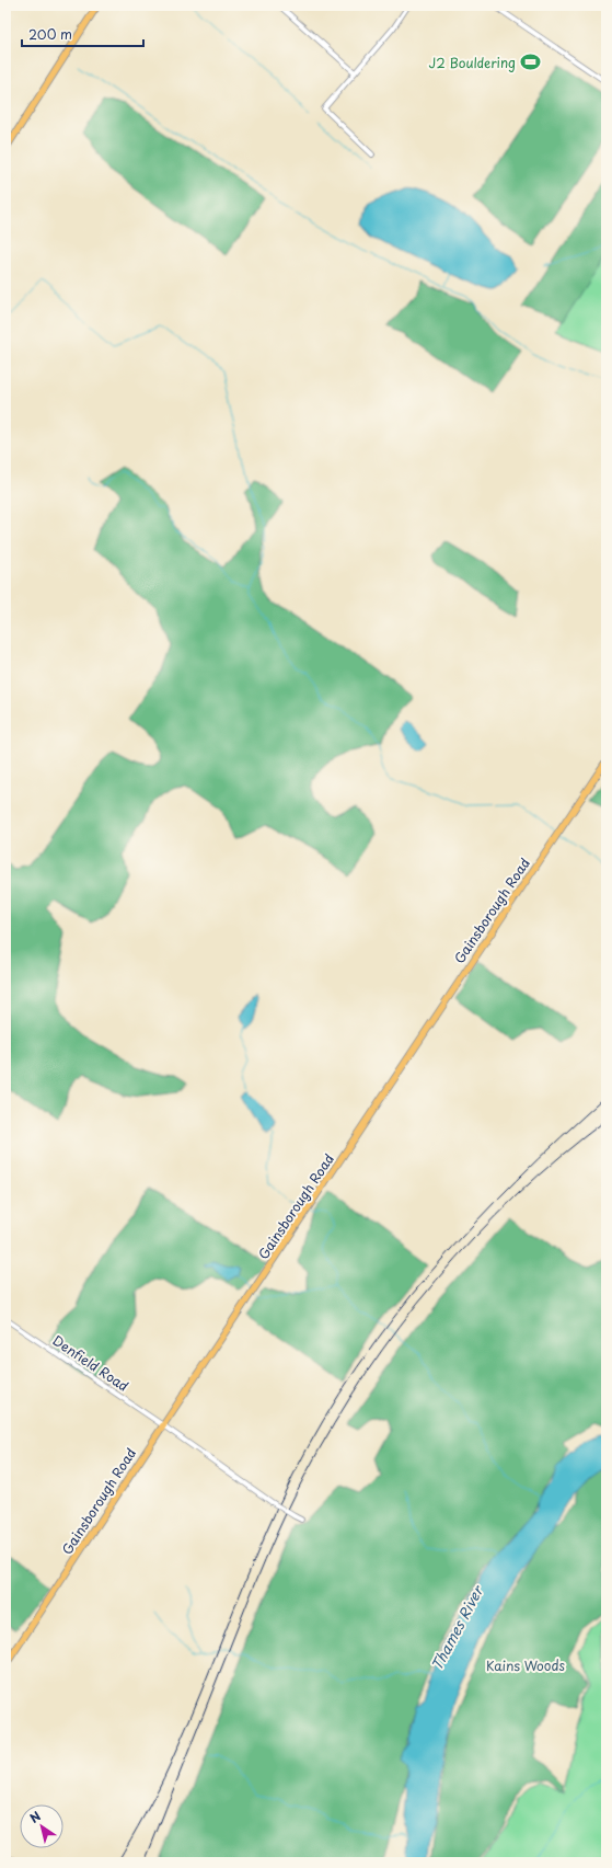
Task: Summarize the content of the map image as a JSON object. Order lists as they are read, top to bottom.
{
  "streets": {
    "main road": ["Gainsborough Road"],
    "street": ["Denfield Road"]
  },
  "crossings": [
    ["Gainsborough Road", "Denfield Road"]
  ],
  "water": ["Thames River"],
  "parks": ["Kains Woods"],
  "places": {
    "sports": ["J2 Bouldering"]
  },
  "scale_bar": "200 m",
  "north": "top left"
}
